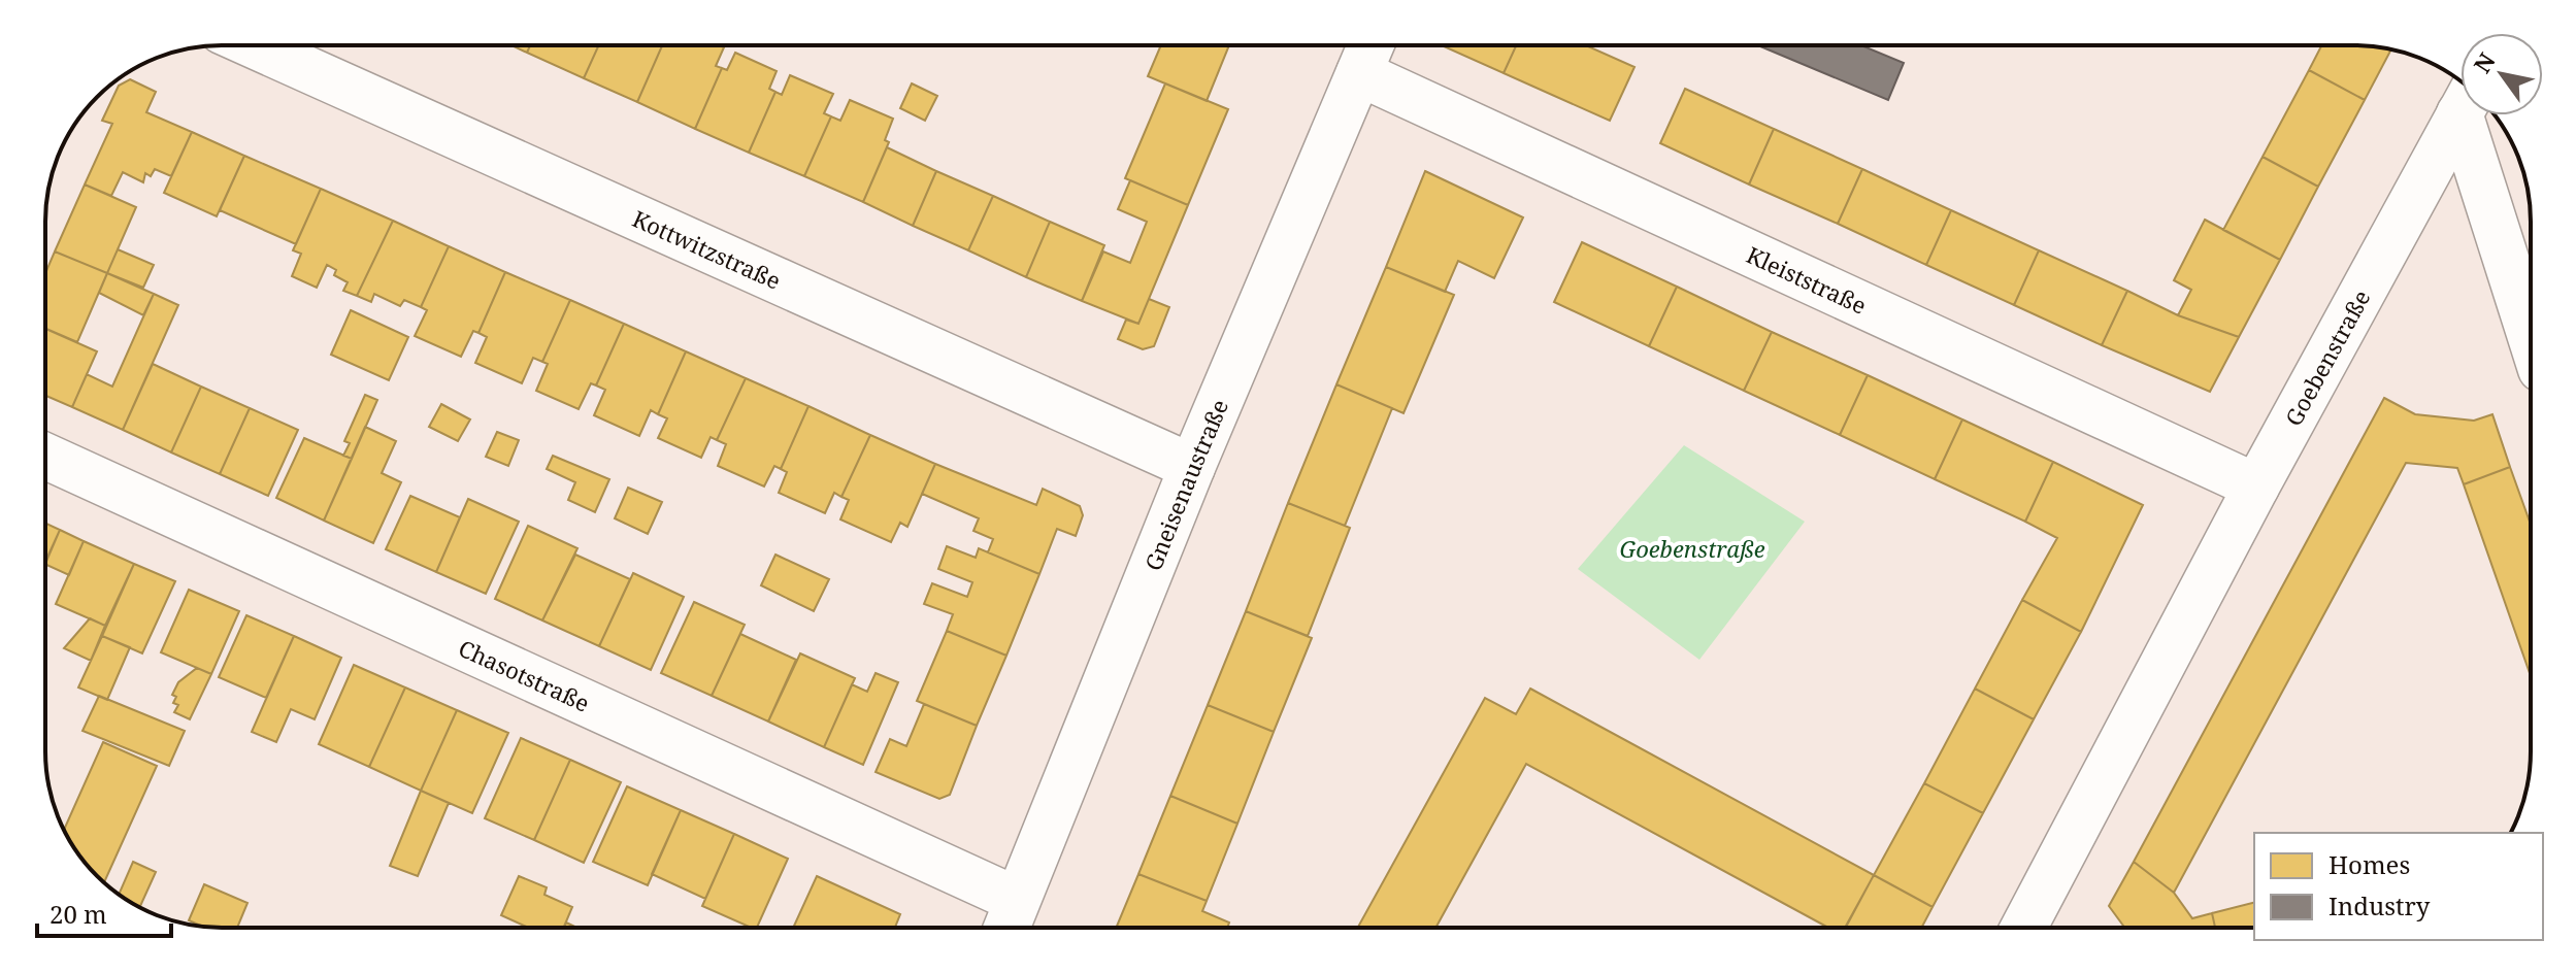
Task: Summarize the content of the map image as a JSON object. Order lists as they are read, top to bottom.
{
  "streets": {
    "street": [
      "Kottwitzstraße",
      "Kleiststraße",
      "Goebenstraße",
      "Gneisenaustraße",
      "Chasotstraße"
    ]
  },
  "crossings": [
    ["Kottwitzstraße", "Gneisenaustraße"],
    ["Kleiststraße", "Goebenstraße"],
    ["Kleiststraße", "Gneisenaustraße"],
    ["Gneisenaustraße", "Chasotstraße"]
  ],
  "parks": ["Goebenstraße"],
  "legend": ["Homes", "Industry"],
  "scale_bar": "20 m",
  "north": "top left"
}
